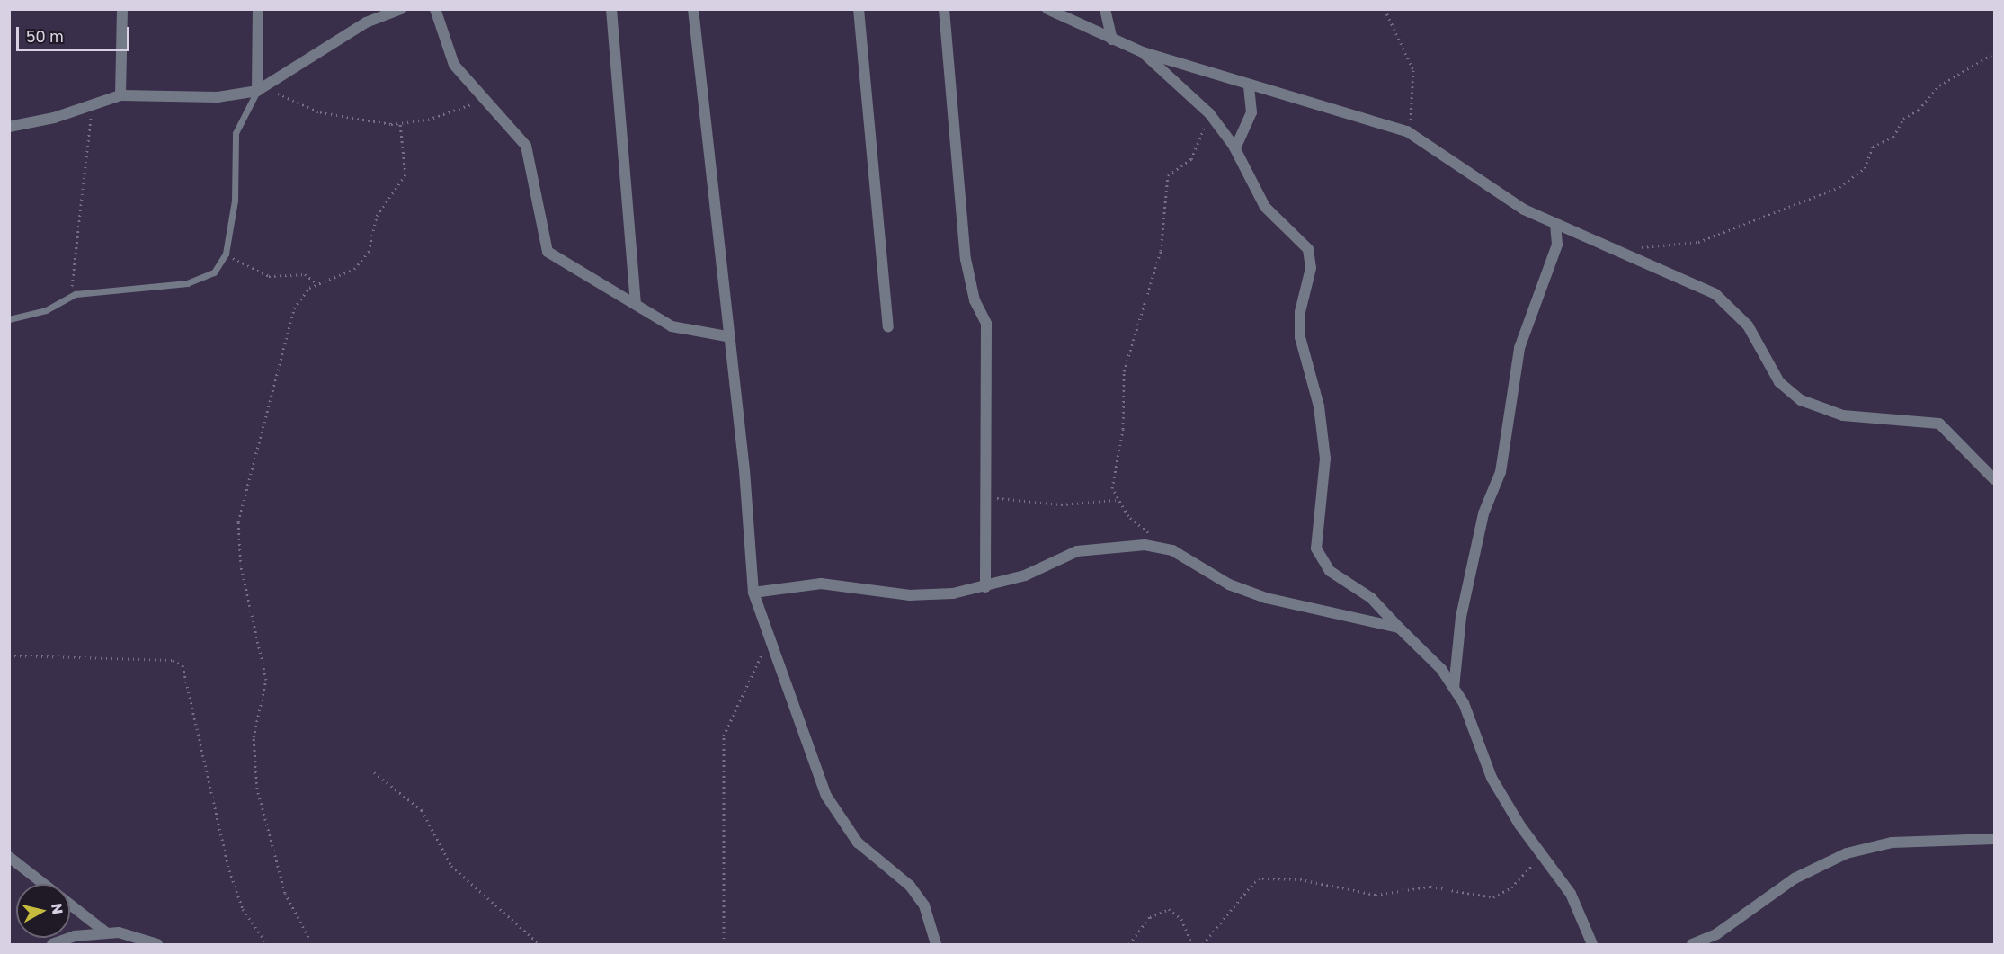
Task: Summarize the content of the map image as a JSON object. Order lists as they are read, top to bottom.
{
  "scale_bar": "50 m",
  "north": "right"
}
